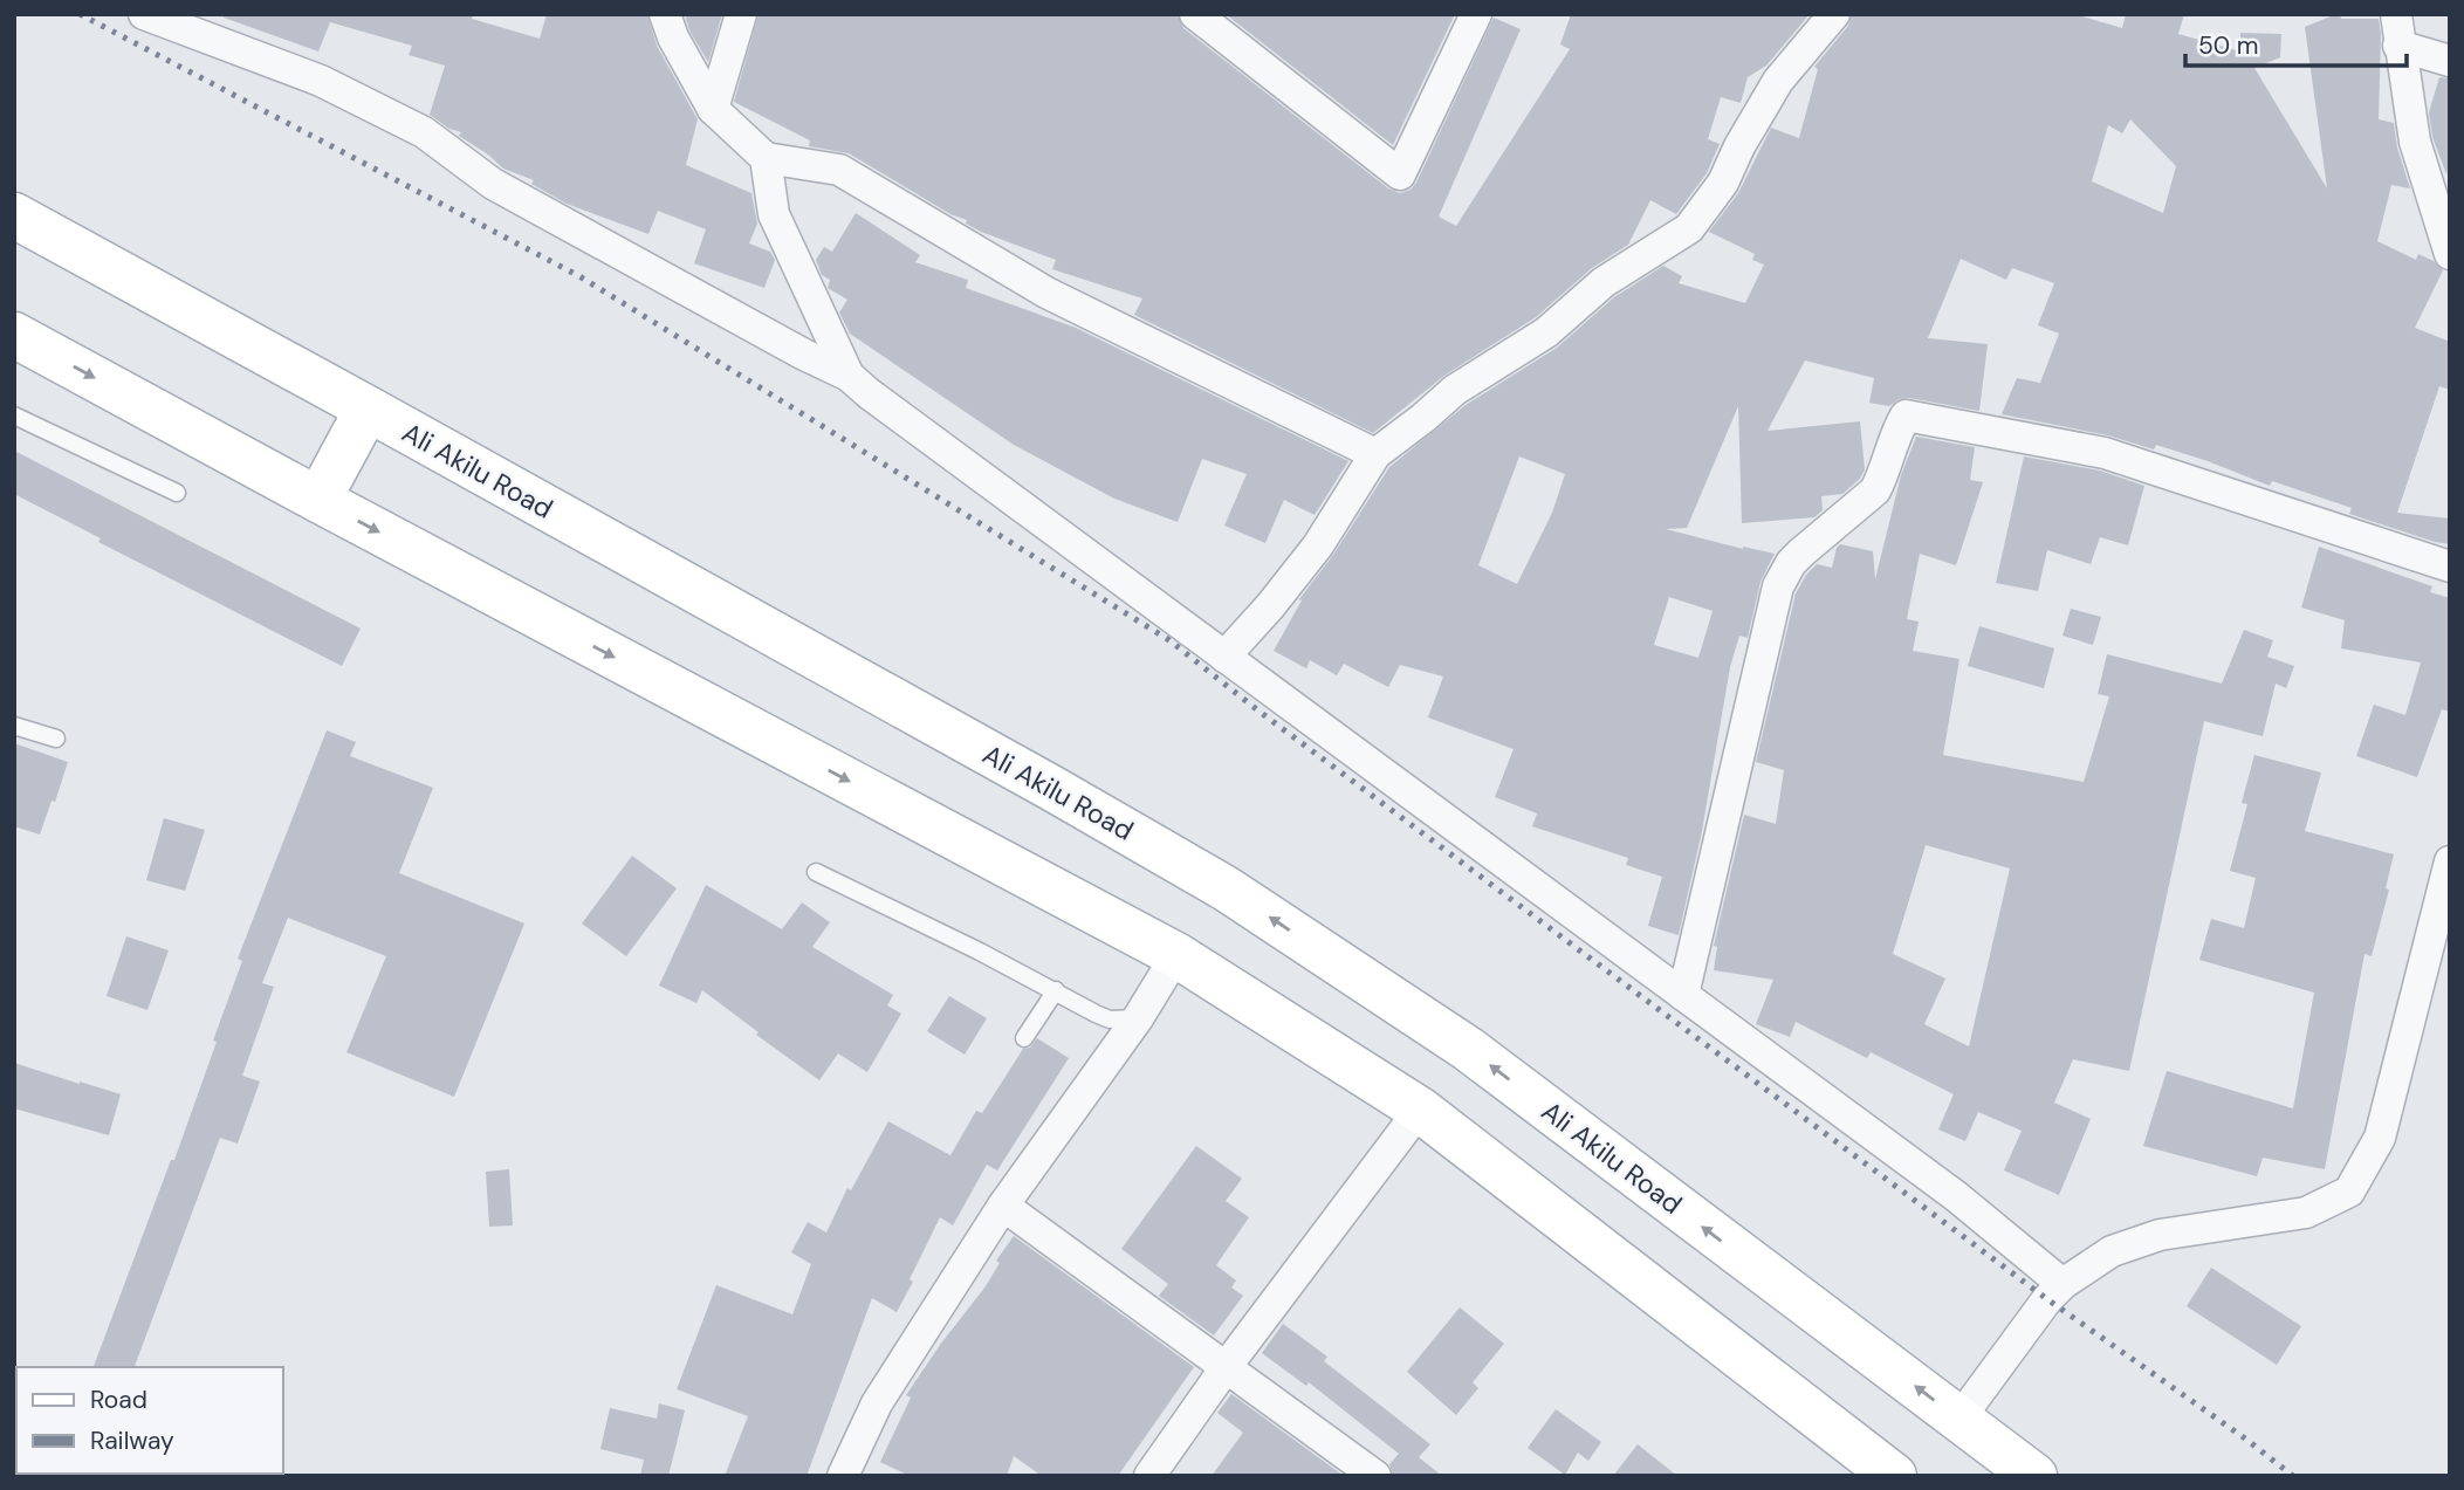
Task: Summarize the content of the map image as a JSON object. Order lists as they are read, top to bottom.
{
  "streets": {
    "main road": ["Ali Akilu Road"]
  },
  "legend": ["Road", "Railway"],
  "scale_bar": "50 m"
}
